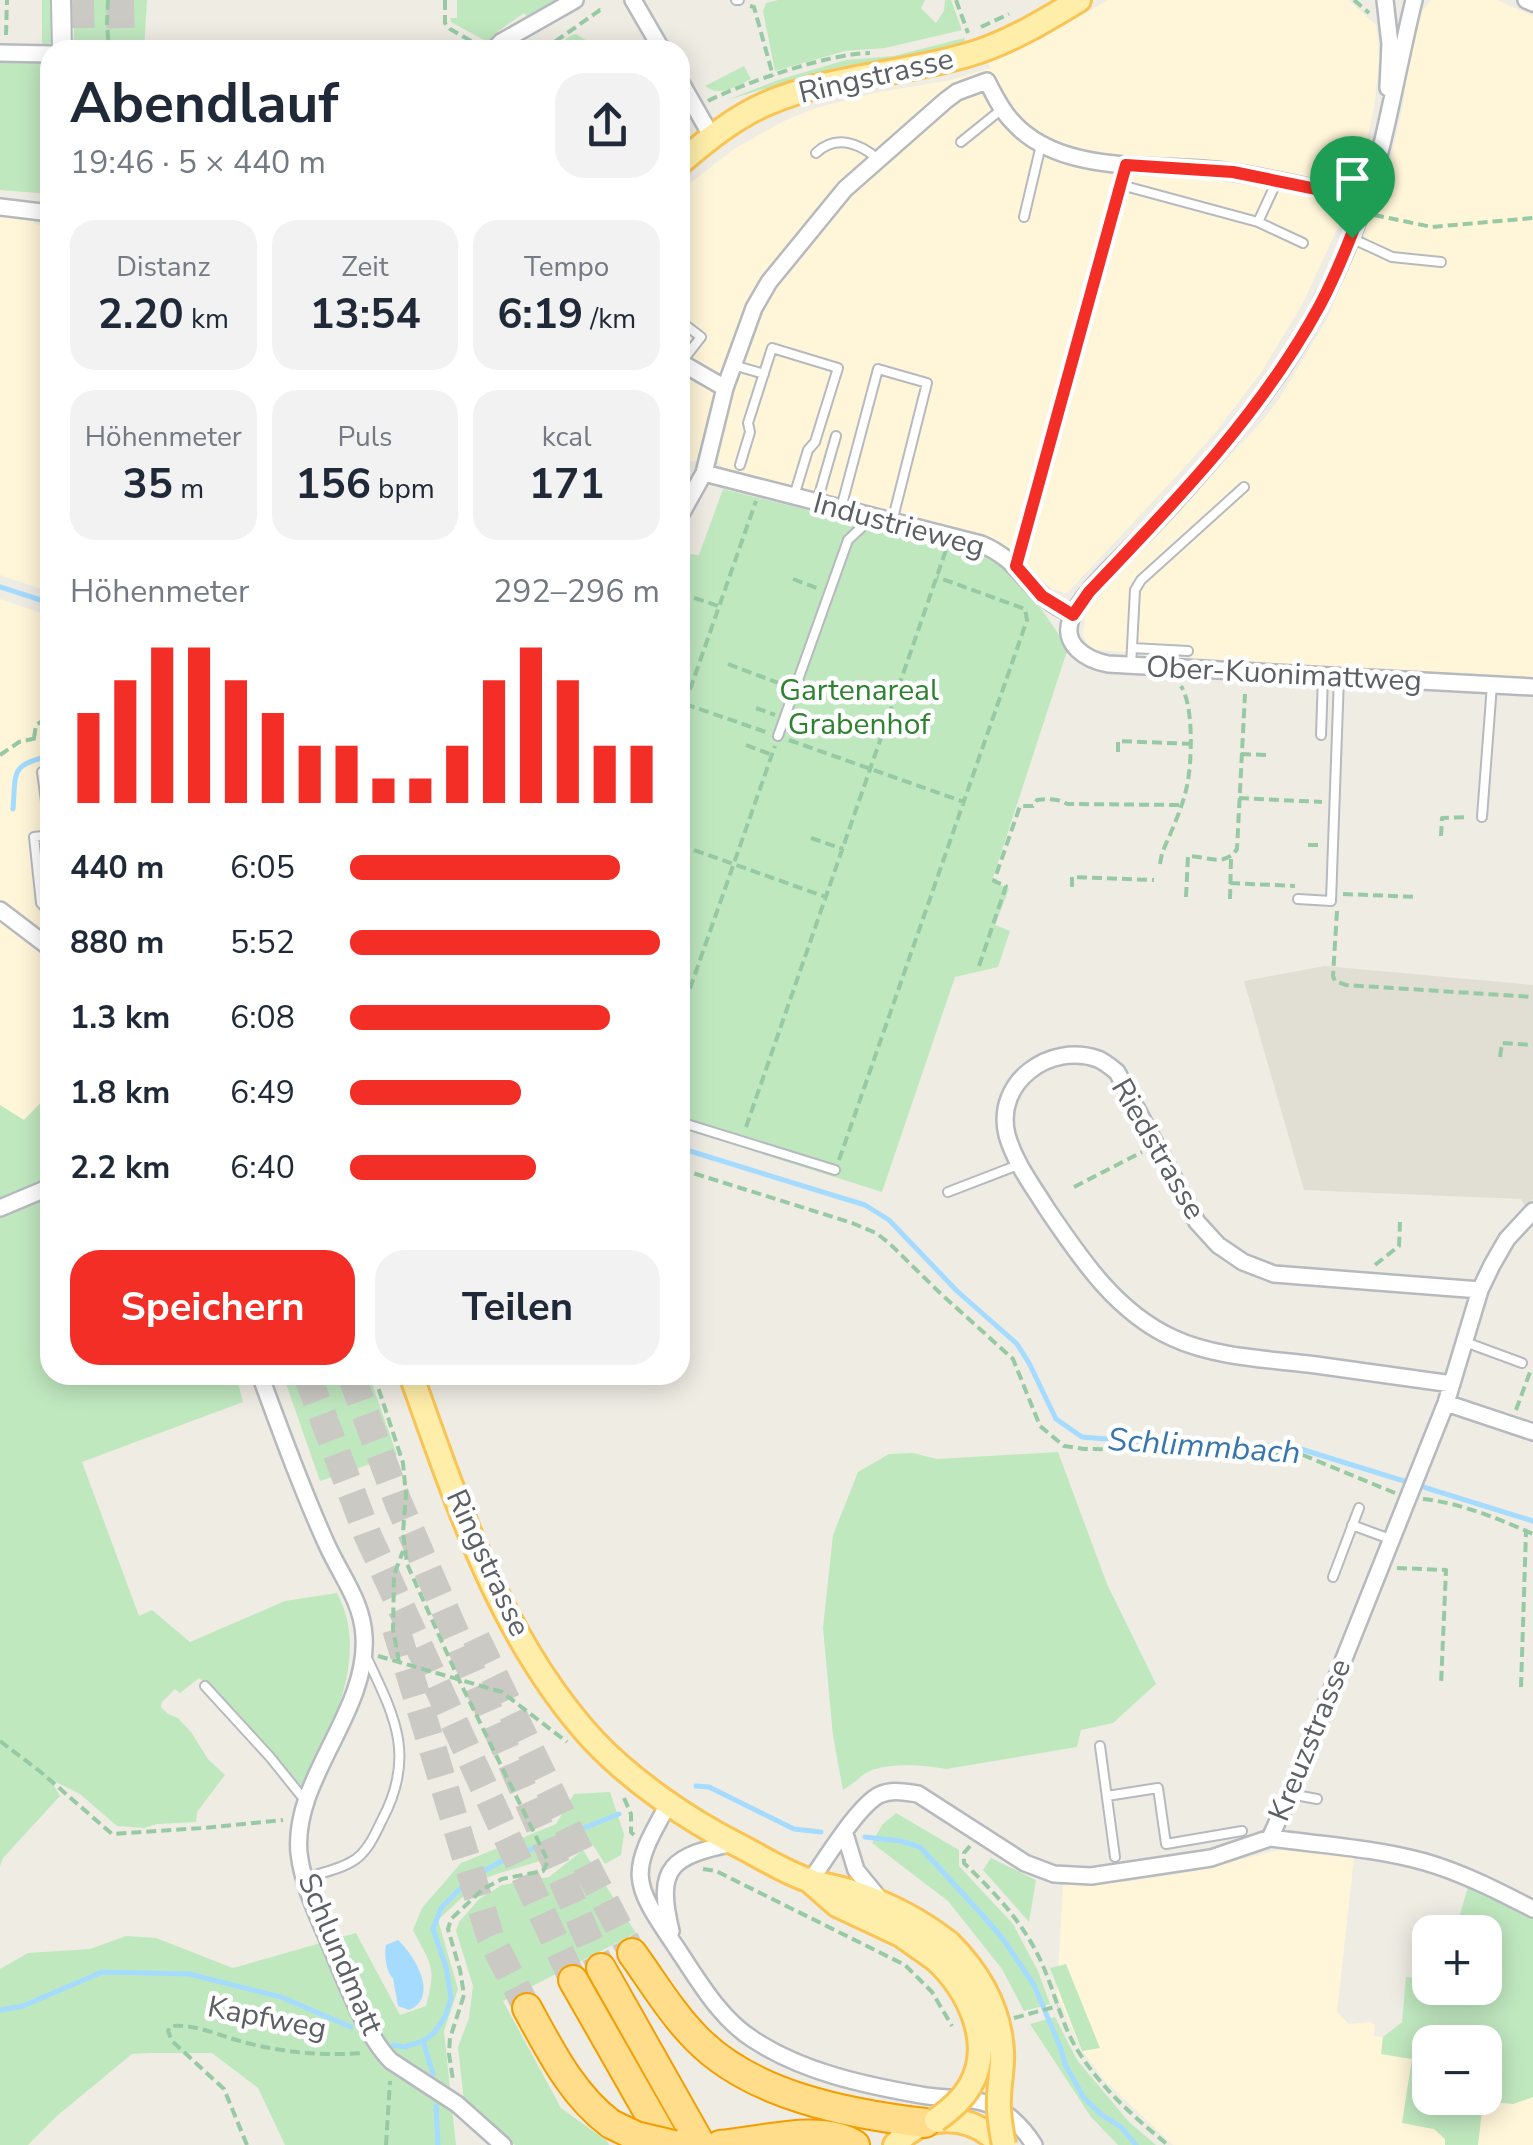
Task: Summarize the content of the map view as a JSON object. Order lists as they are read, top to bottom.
{
  "streets": {
    "main road": ["Ringstrasse"],
    "street": [
      "Industrieweg",
      "Ober-Kuonimattweg",
      "Riedstrasse",
      "Kreuzstrasse",
      "Schlundmatt"
    ],
    "path": ["Kapfweg"]
  },
  "crossings": [
    ["Industrieweg", "Ober-Kuonimattweg"],
    ["Riedstrasse", "Kreuzstrasse"],
    ["Schlundmatt", "Kapfweg"]
  ],
  "water": ["Schlimmbach"],
  "parks": ["Gartenareal Grabenhof"],
  "page": {
    "heading": ["Abendlauf", "19:46 · 5 × 440 m"],
    "stats": [
      ["Distanz", "2.20 km"],
      ["Zeit", "13:54"],
      ["Tempo", "6:19 /km"],
      ["Höhenmeter", "35 m"],
      ["Puls", "156 bpm"],
      ["kcal", "171"]
    ],
    "chart": ["Höhenmeter", "292–296 m"],
    "list": [
      {
        "name": "440 m",
        "note": "6:05"
      },
      {
        "name": "880 m",
        "note": "5:52"
      },
      {
        "name": "1.3 km",
        "note": "6:08"
      },
      {
        "name": "1.8 km",
        "note": "6:49"
      },
      {
        "name": "2.2 km",
        "note": "6:40"
      }
    ],
    "buttons": ["Speichern", "Teilen"],
    "map_buttons": ["+", "−"]
  }
}
